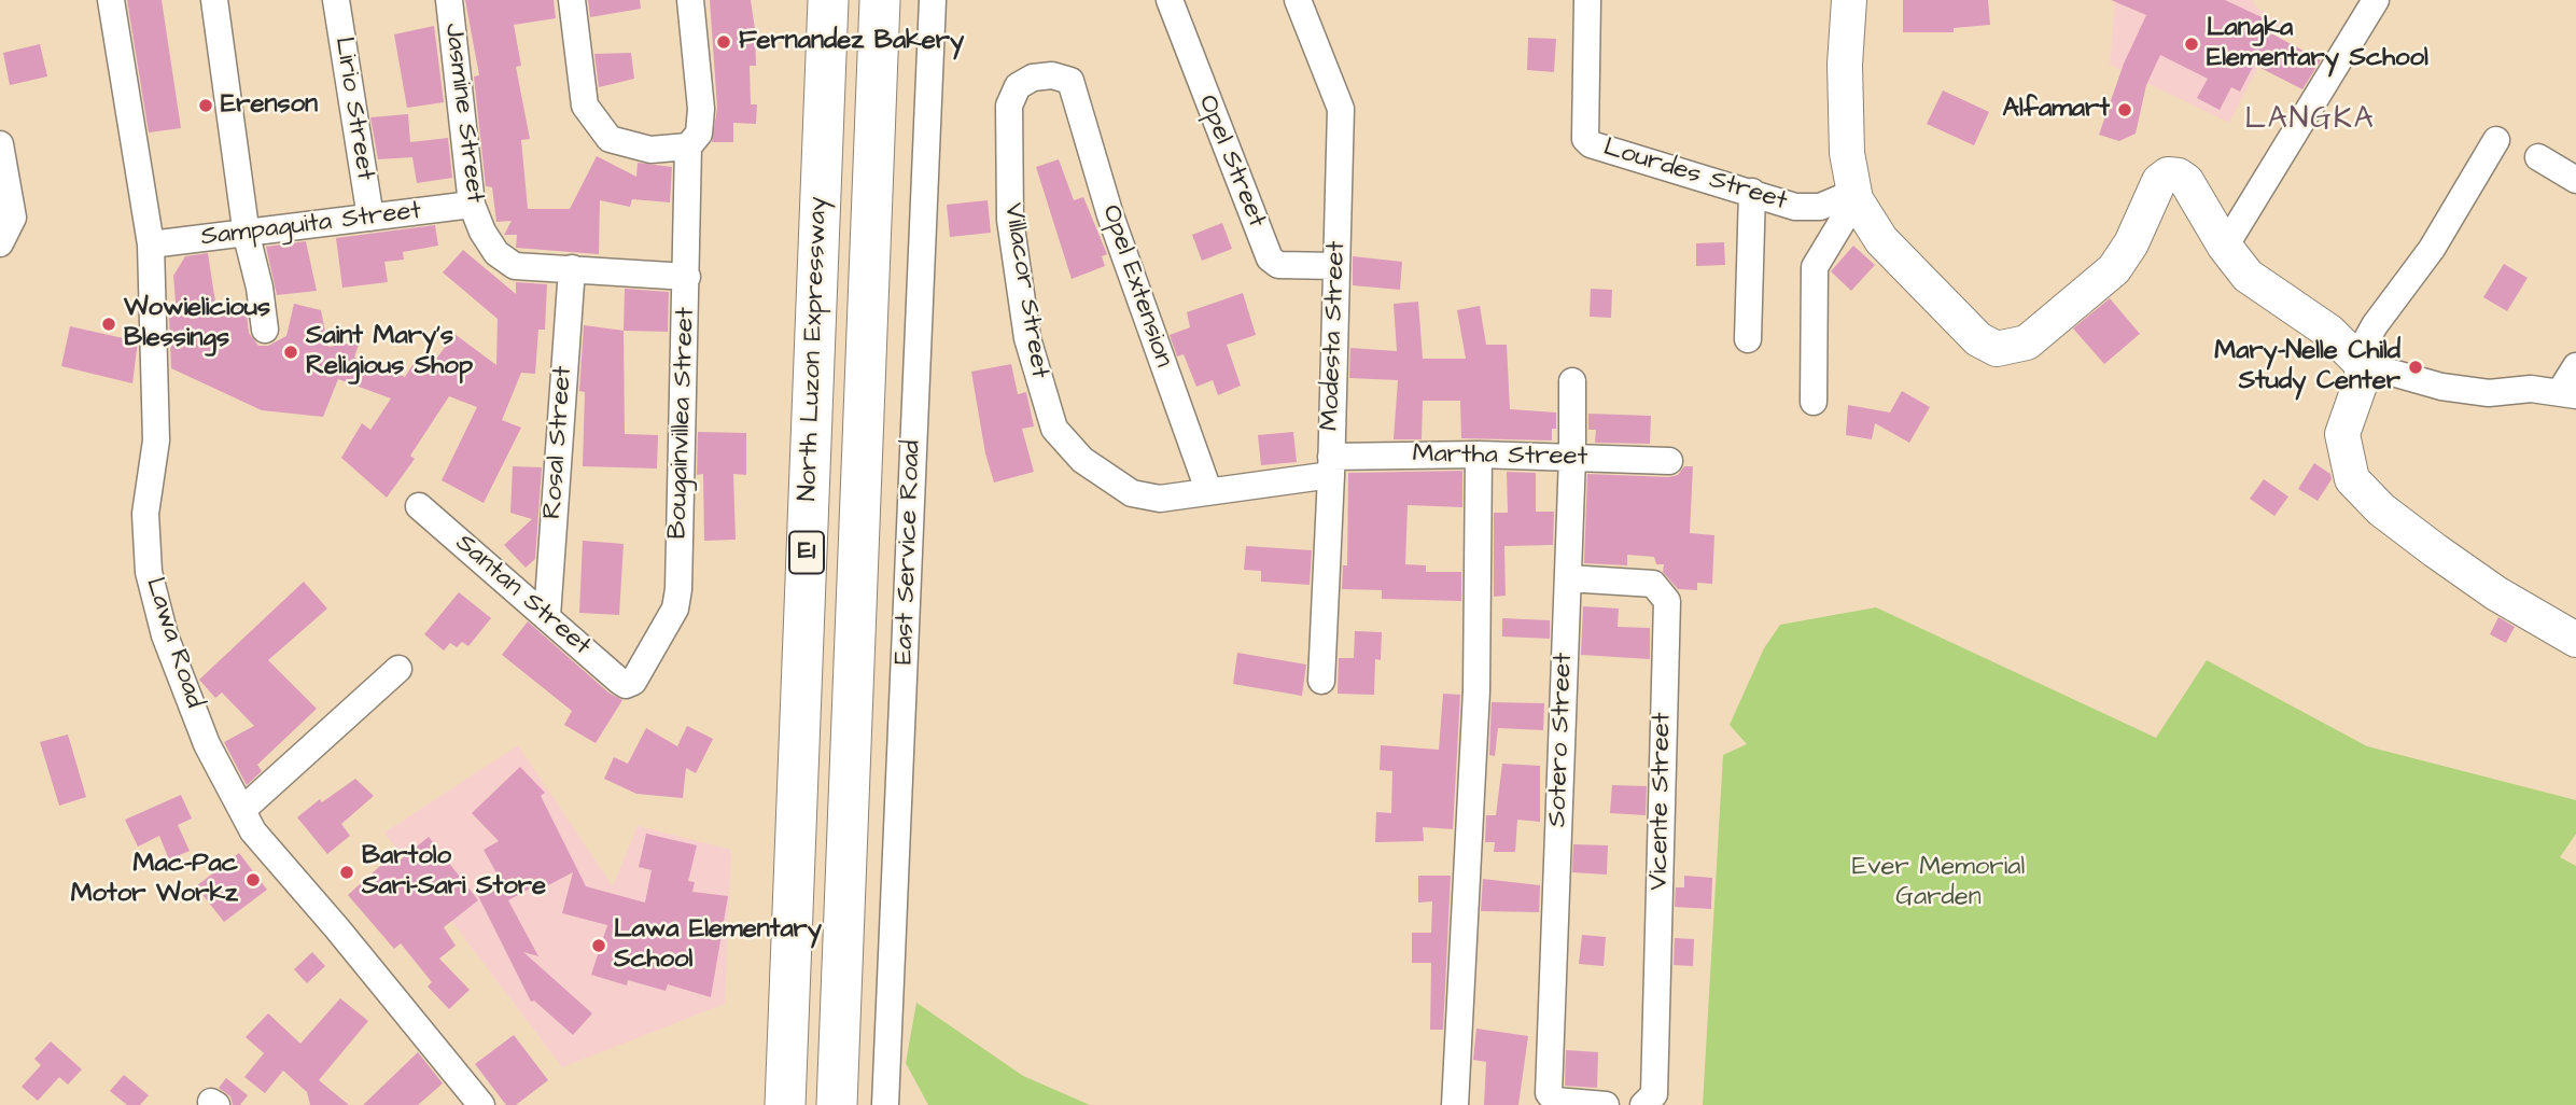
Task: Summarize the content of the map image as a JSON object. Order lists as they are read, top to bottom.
{
  "streets": {
    "highway": ["North Luzon Expressway", "E1"],
    "street": [
      "Lirio Street",
      "Jasmine Street",
      "Opel Street",
      "Lourdes Street",
      "Sampaguita Street",
      "Opel Extension",
      "Villacor Street",
      "Modesta Street",
      "Bougainvillea Street",
      "Rosal Street",
      "Martha Street",
      "East Service Road",
      "Santan Street",
      "Lawa Road",
      "Sotero Street",
      "Vicente Street"
    ]
  },
  "crossings": [
    ["Lirio Street", "Sampaguita Street"],
    ["Jasmine Street", "Sampaguita Street"],
    ["Jasmine Street", "Bougainvillea Street"],
    ["Jasmine Street", "Rosal Street"],
    ["Opel Street", "Modesta Street"],
    ["Sampaguita Street", "Lawa Road"],
    ["Opel Extension", "Villacor Street"],
    ["Villacor Street", "Modesta Street"],
    ["Villacor Street", "Martha Street"],
    ["Modesta Street", "Martha Street"],
    ["Bougainvillea Street", "Santan Street"],
    ["Rosal Street", "Santan Street"],
    ["Martha Street", "Sotero Street"],
    ["Sotero Street", "Vicente Street"]
  ],
  "districts": ["LANGKA"],
  "parks": ["Ever Memorial Garden"],
  "places": [
    "Fernandez Bakery",
    "Langka Elementary School",
    "Erenson",
    "Alfamart",
    "Wowielicious Blessings",
    "Saint Mary's Religious Shop",
    "Mary-Nelle Child Study Center",
    "Bartolo Sari-Sari Store",
    "Mac-Pac Motor Workz",
    "Lawa Elementary School"
  ]
}
